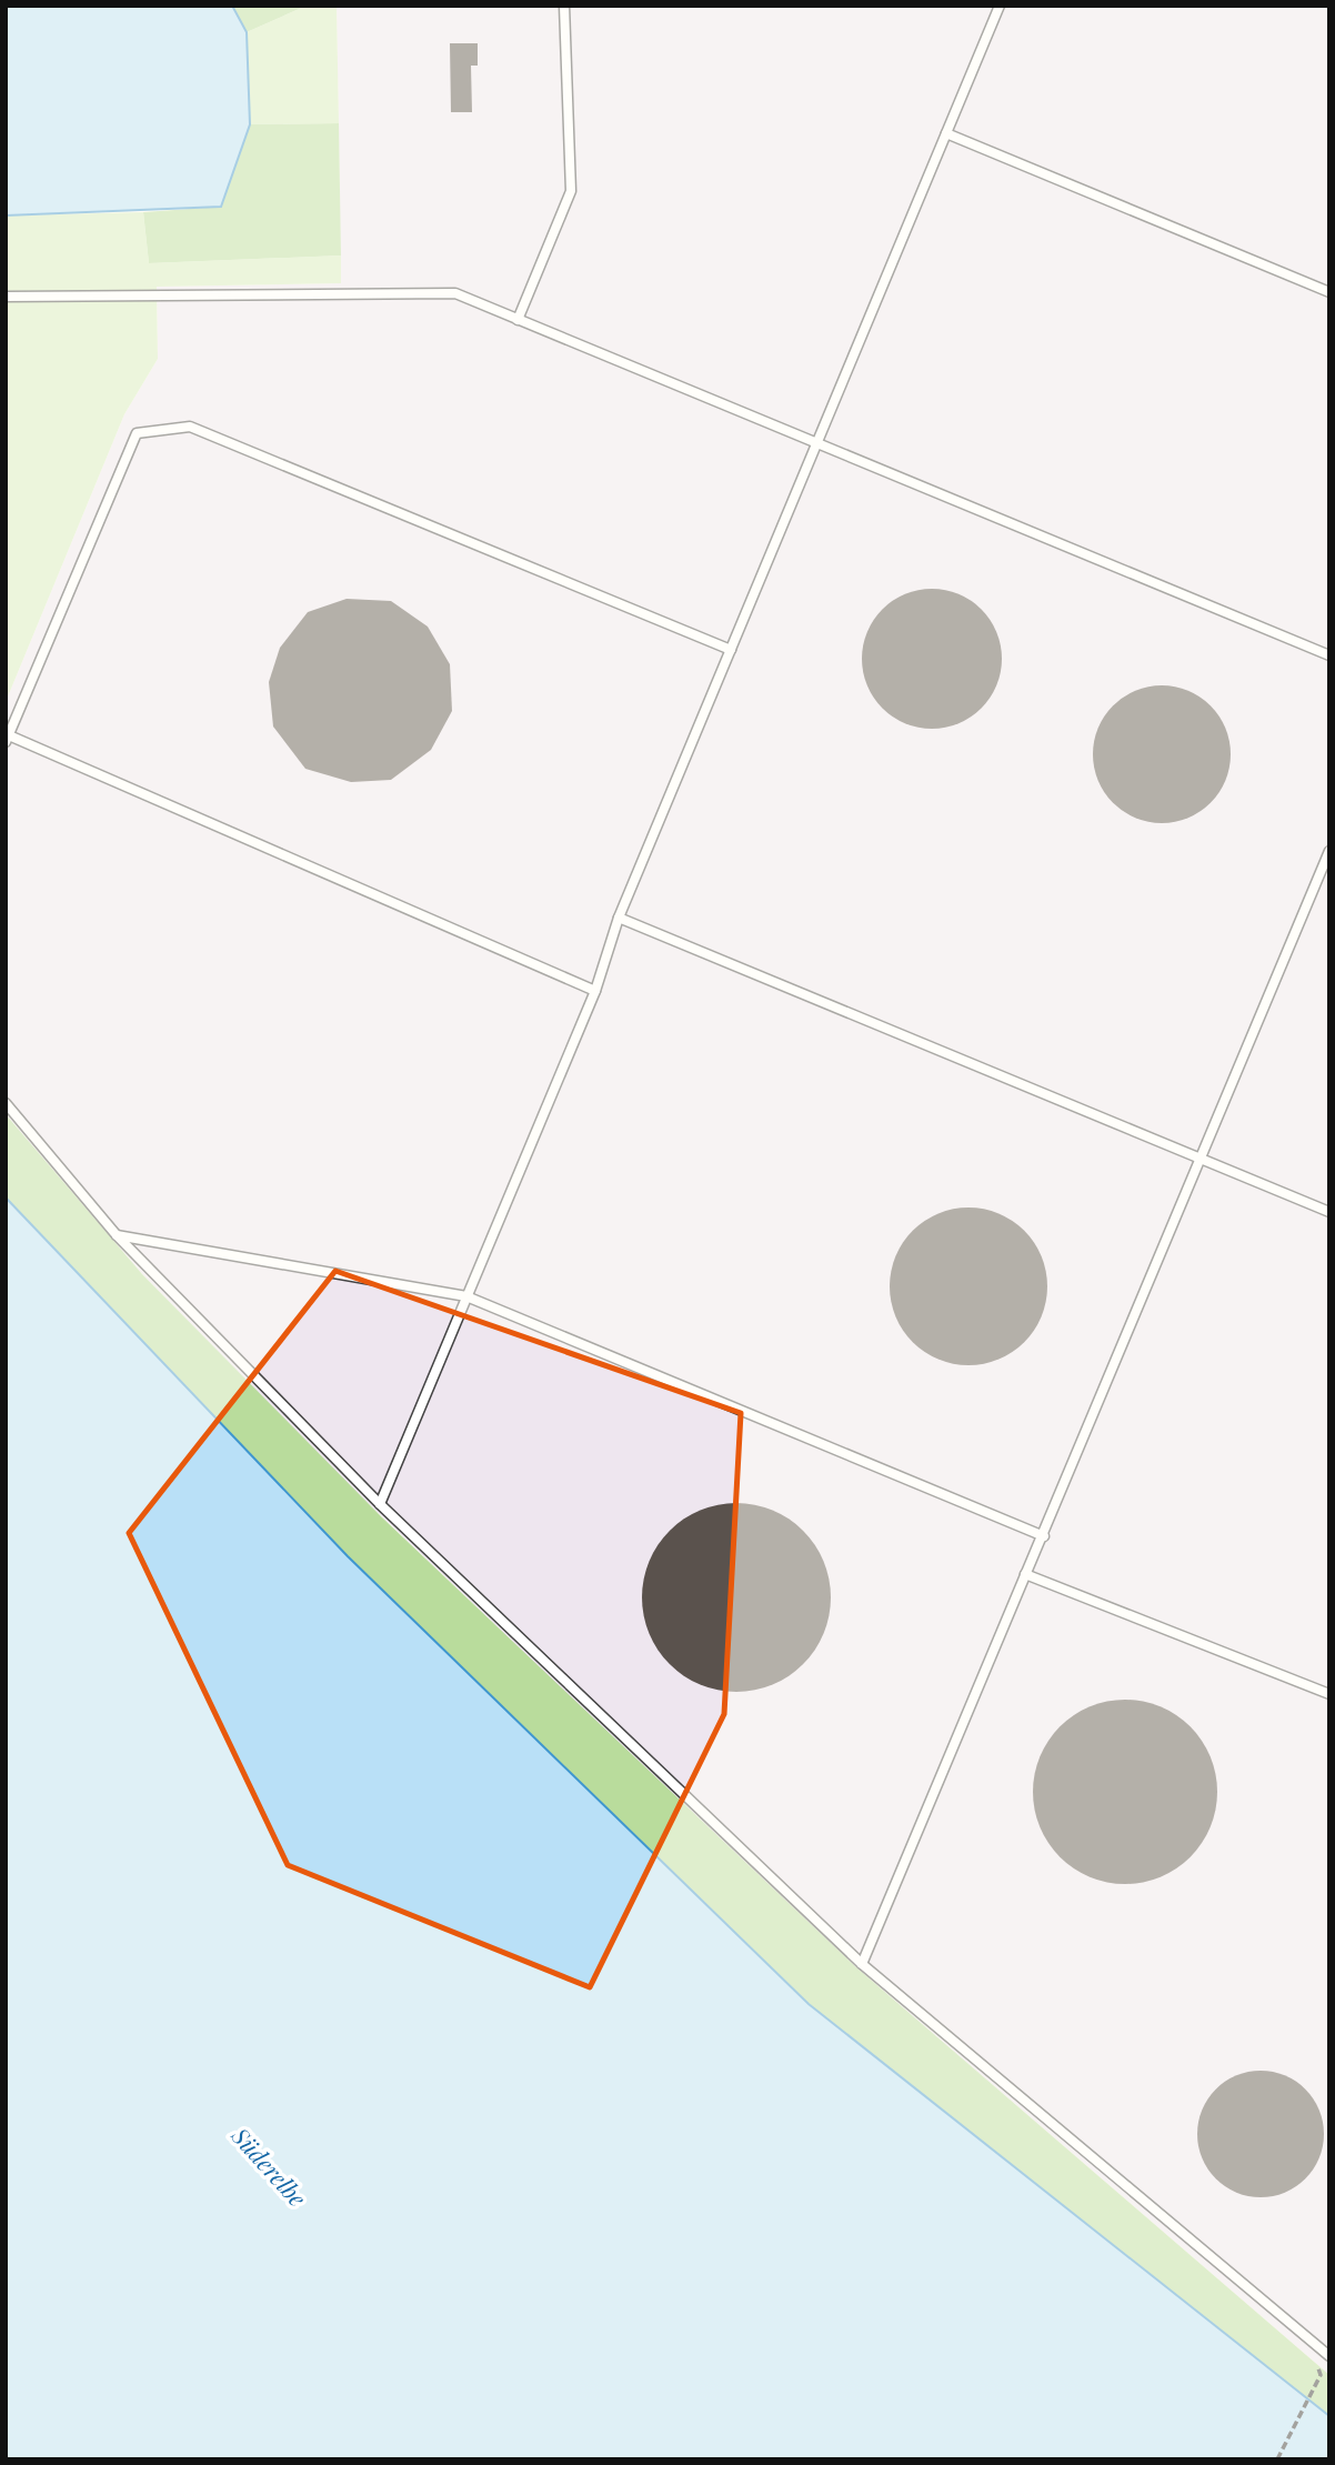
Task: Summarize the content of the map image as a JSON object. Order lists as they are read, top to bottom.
{
  "water": ["Süderelbe"]
}
